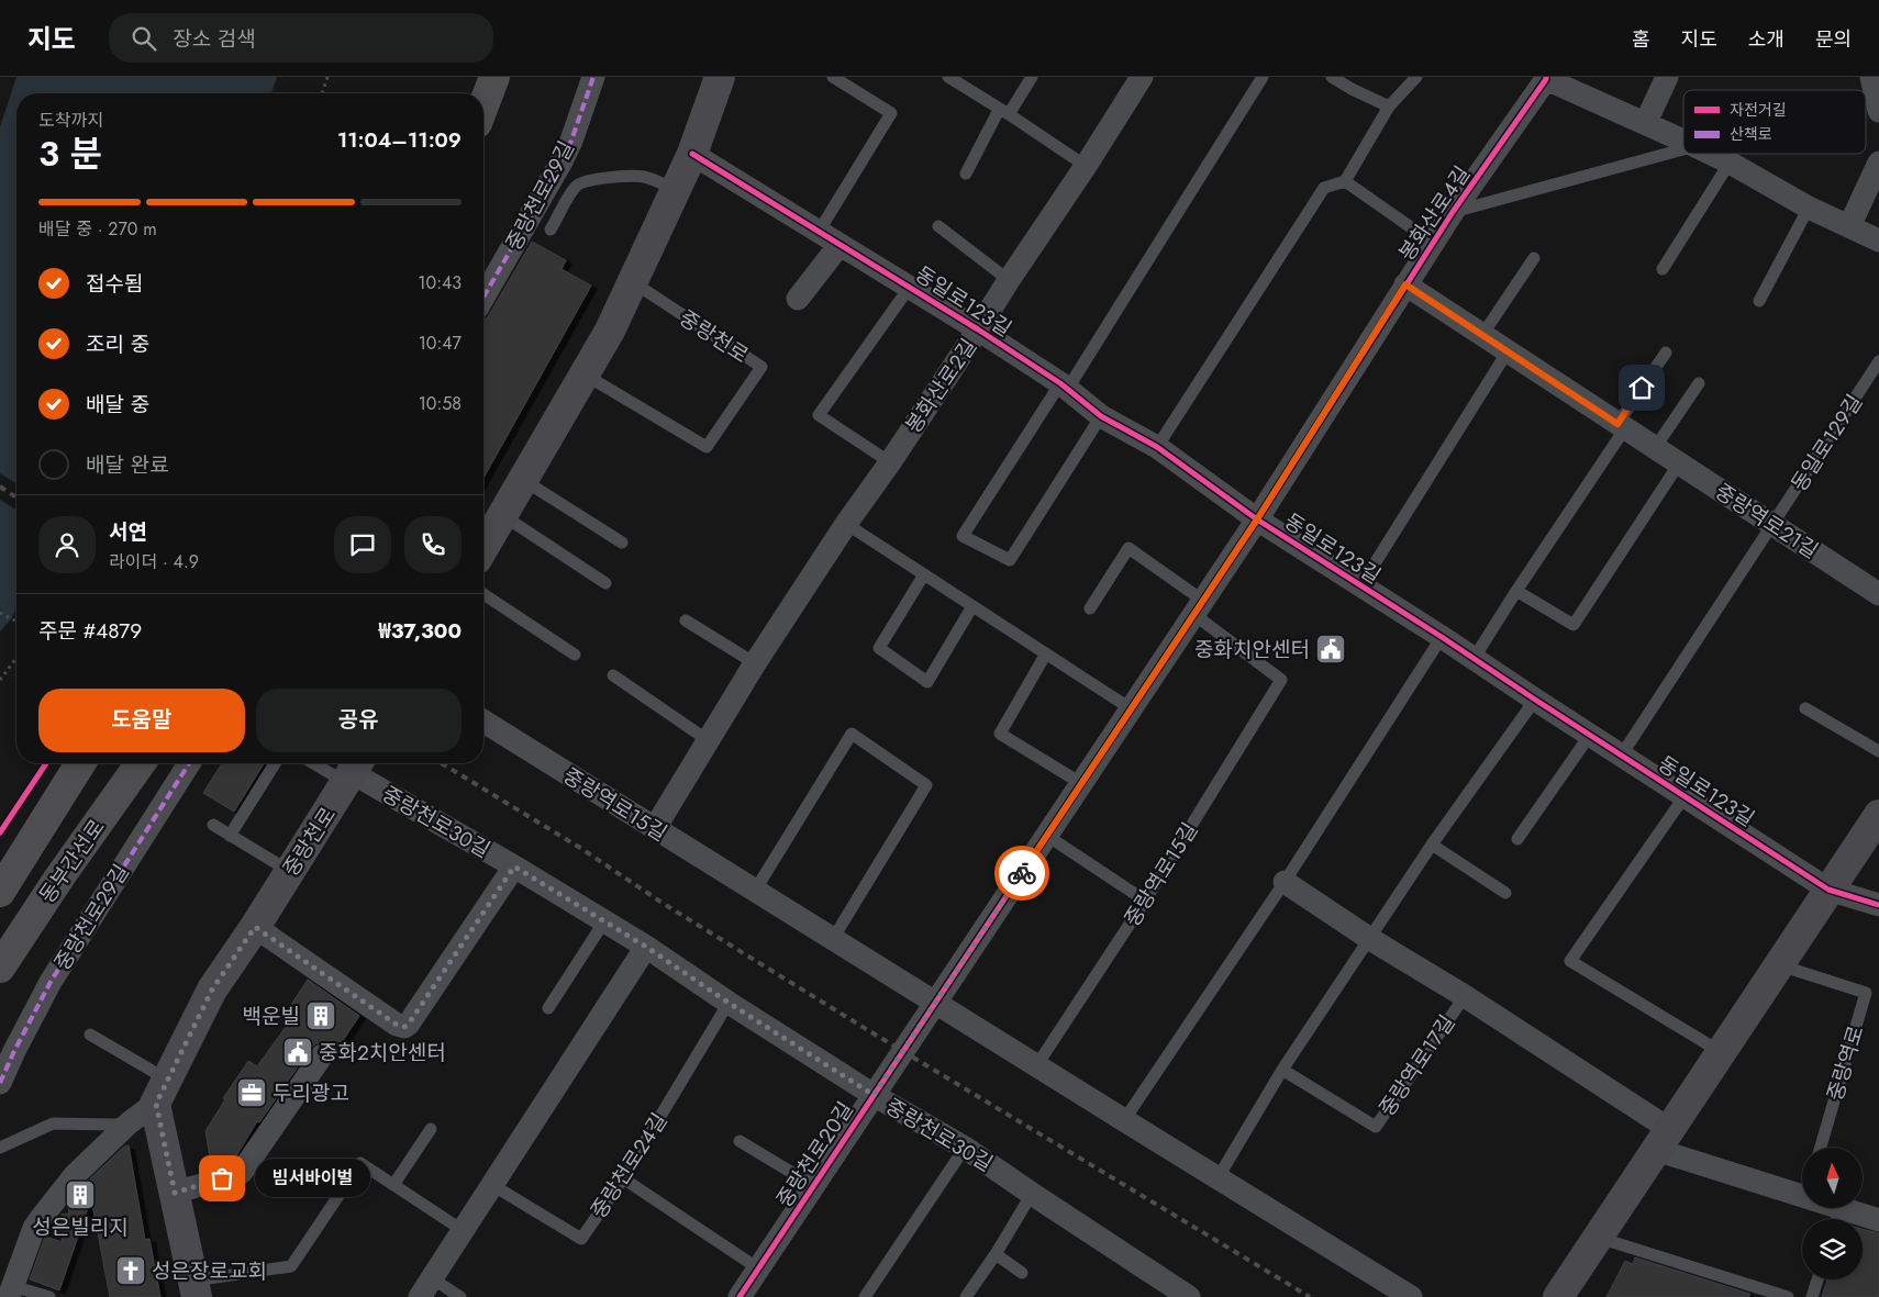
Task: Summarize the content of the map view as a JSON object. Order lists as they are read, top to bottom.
{
  "streets": {
    "highway": ["동부간선로"],
    "main road": ["중랑천로"],
    "street": [
      "중랑천로29길",
      "봉화산로4길",
      "동일로123길",
      "봉화산로2길",
      "중랑역로21길",
      "중랑역로15길",
      "중랑천로30길",
      "중랑역로17길",
      "중랑천로20길"
    ],
    "lane": ["동일로129길", "중랑역로", "중랑천로24길"]
  },
  "crossings": [
    ["봉화산로4길", "동일로123길"],
    ["봉화산로4길", "중랑역로21길"],
    ["봉화산로4길", "중랑역로15길"],
    ["봉화산로4길", "중랑천로20길"],
    ["동일로123길", "봉화산로2길"],
    ["동일로123길", "중랑역로21길"],
    ["중랑천로", "중랑천로30길"],
    ["봉화산로2길", "중랑역로15길"],
    ["동일로129길", "중랑역로21길"],
    ["중랑역로15길", "중랑천로20길"],
    ["중랑천로30길", "중랑천로20길"],
    ["중랑천로30길", "중랑천로24길"]
  ],
  "places": {
    "public building": ["중화치안센터", "중화2치안센터"],
    "building": ["백운빌", "성은빌리지"],
    "office": ["두리광고"],
    "other": ["빔서바이벌"],
    "church": ["성은장로교회"]
  },
  "legend": ["자전거길", "산책로"],
  "north": "top",
  "page": {
    "header": "지도",
    "search": "장소 검색",
    "nav": [
      "홈",
      "지도",
      "소개",
      "문의"
    ],
    "heading": ["3 분", "도착까지", "11:04–11:09"],
    "panel": [
      "서연",
      "라이더 · 4.9",
      "주문 #4879",
      "₩37,300"
    ],
    "bar": "배달 중 · 270 m",
    "list": [
      ["접수됨", "10:43"],
      ["조리 중", "10:47"],
      ["배달 중", "10:58"],
      "배달 완료"
    ],
    "buttons": ["도움말", "공유"],
    "bubble": "빔서바이벌"
  }
}
